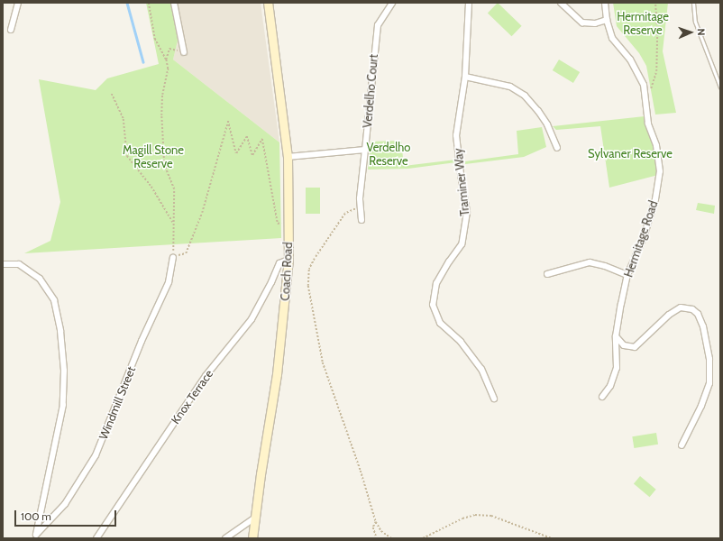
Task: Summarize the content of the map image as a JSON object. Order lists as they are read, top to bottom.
{
  "streets": {
    "street": [
      "Verdelho Court",
      "Traminer Way",
      "Hermitage Road",
      "Coach Road",
      "Knox Terrace",
      "Windmill Street"
    ]
  },
  "crossings": [
    ["Coach Road", "Knox Terrace"]
  ],
  "parks": [
    "Hermitage Reserve",
    "Verdelho Reserve",
    "Magill Stone Reserve",
    "Sylvaner Reserve"
  ],
  "scale_bar": "100 m",
  "north": "right"
}
